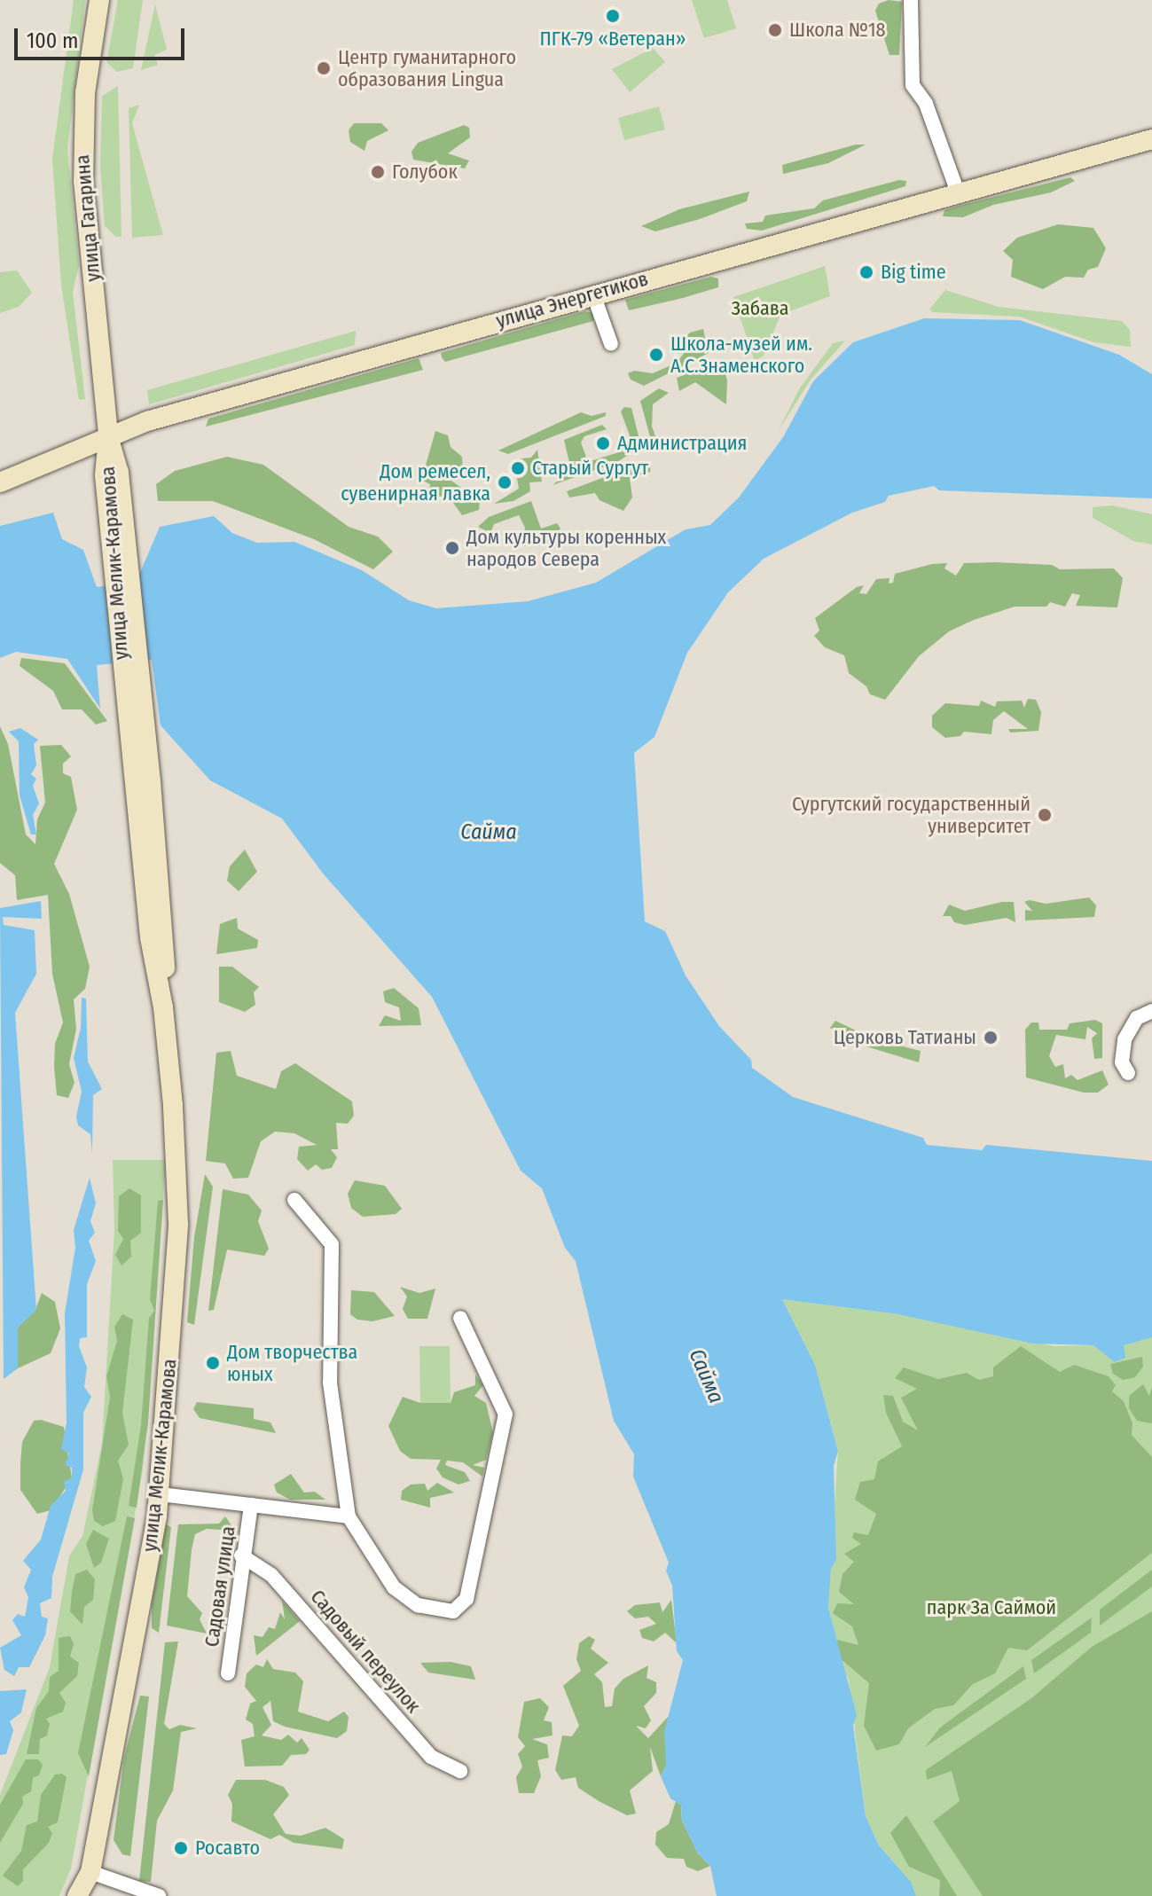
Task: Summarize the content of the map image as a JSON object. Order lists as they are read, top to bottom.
{
  "streets": {
    "main road": ["улица Гагарина", "улица Энергетиков", "улица Мелик-Карамова"],
    "street": ["Садовая улица", "Садовый переулок"]
  },
  "crossings": [
    ["улица Гагарина", "улица Энергетиков"],
    ["улица Гагарина", "улица Мелик-Карамова"],
    ["улица Энергетиков", "улица Мелик-Карамова"],
    ["Садовая улица", "Садовый переулок"]
  ],
  "water": ["Сайма"],
  "parks": ["Забава", "парк За Саймой"],
  "places": [
    "ПГК-79 «Ветеран»",
    "Школа №18",
    "Центр гуманитарного образования Lingua",
    "Голубок",
    "Big time",
    "Школа-музей им. А.С.Знаменского",
    "Администрация",
    "Старый Сургут",
    "Дом ремесел, сувенирная лавка",
    "Дом культуры коренных народов Севера",
    "Сургутский государственный университет",
    "Церковь Татианы",
    "Дом творчества юных",
    "Росавто"
  ],
  "scale_bar": "100 m"
}
